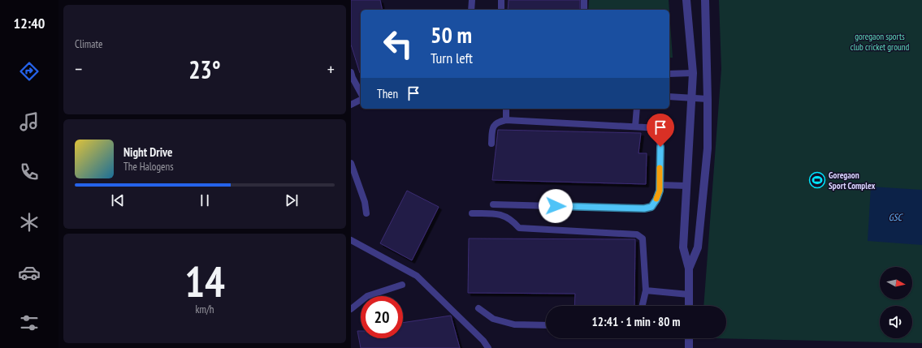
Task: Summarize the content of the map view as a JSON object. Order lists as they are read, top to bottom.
{
  "water": ["GSC"],
  "parks": ["goregaon sports club cricket ground"],
  "places": {
    "sports": ["Goregaon Sport Complex"]
  },
  "north": "right",
  "page": {
    "tabs": "12:40",
    "tile": [
      "Climate",
      ["14", "km/h"]
    ],
    "turn": ["50 m", "Turn left"],
    "heat": ["−", "23°", "+"],
    "then": "Then",
    "song": ["Night Drive", "The Halogens"],
    "limit": "20",
    "trip": "12:41 · 1 min · 80 m"
  }
}
